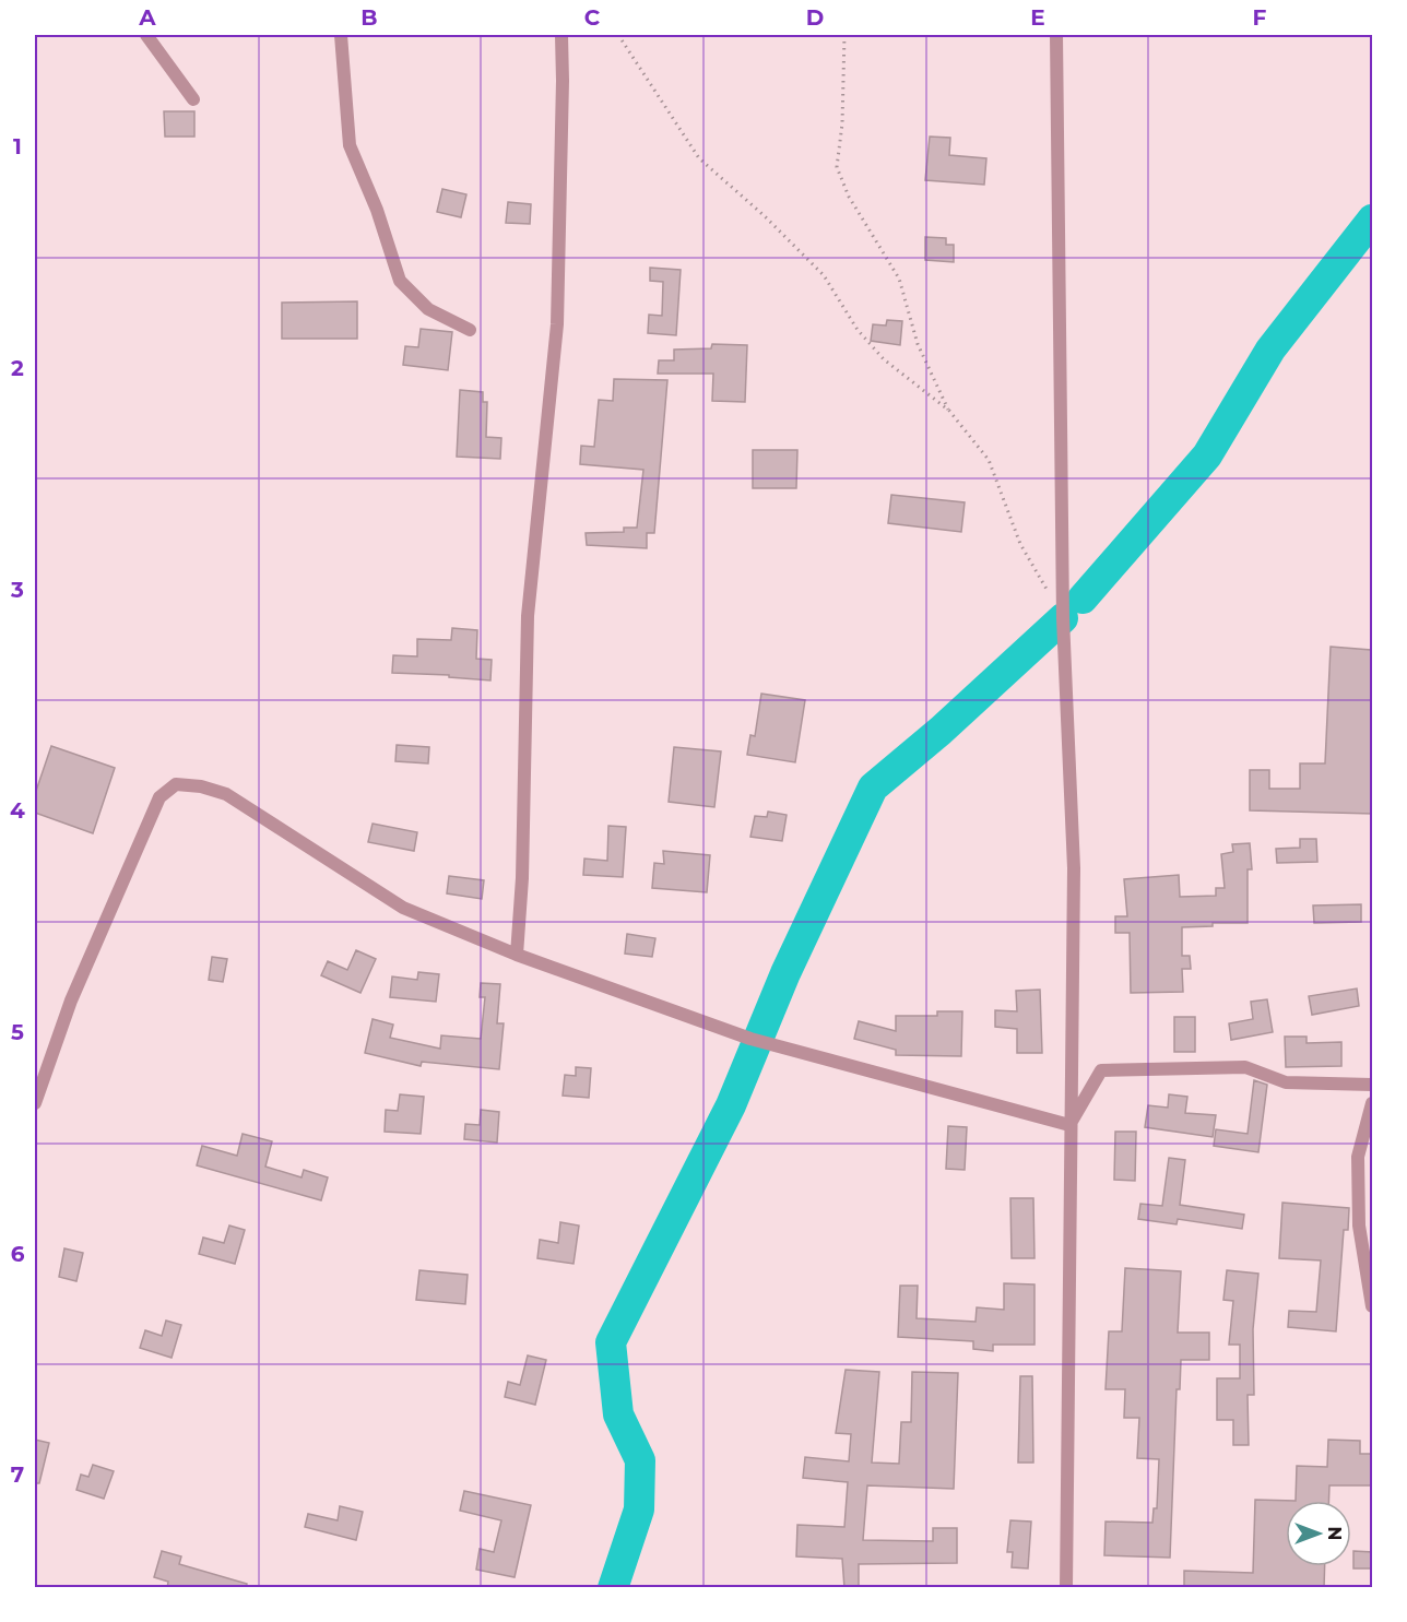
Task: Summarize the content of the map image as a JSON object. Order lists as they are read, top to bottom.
{
  "north": "right",
  "grid": {
    "columns": [
      "A",
      "B",
      "C",
      "D",
      "E",
      "F"
    ],
    "rows": [
      "1",
      "2",
      "3",
      "4",
      "5",
      "6",
      "7"
    ]
  }
}
